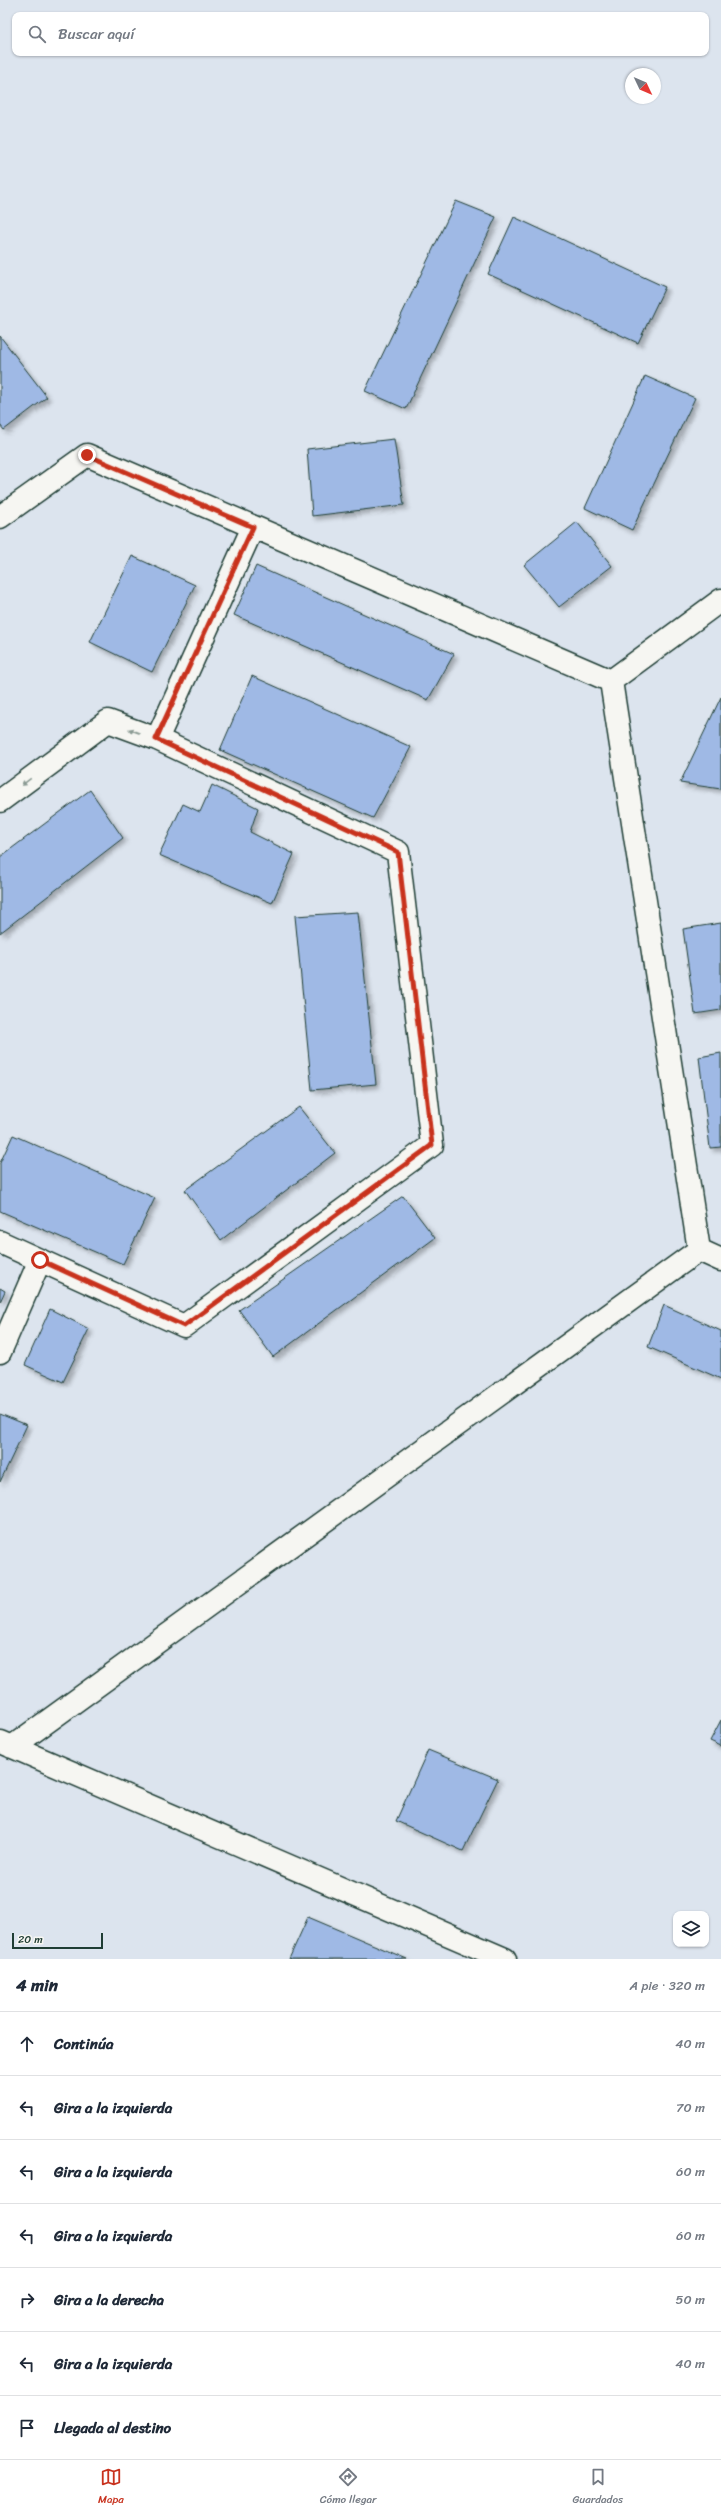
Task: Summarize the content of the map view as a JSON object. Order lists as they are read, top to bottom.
{
  "scale_bar": "20 m",
  "north": "bottom right",
  "page": {
    "search": "Buscar aquí",
    "scale": "20 m",
    "heading": ["4 min", "A pie · 320 m"],
    "list": [
      ["Continúa", "40 m"],
      ["Gira a la izquierda", "70 m"],
      ["Gira a la izquierda", "60 m"],
      ["Gira a la izquierda", "60 m"],
      ["Gira a la derecha", "50 m"],
      ["Gira a la izquierda", "40 m"],
      "Llegada al destino"
    ],
    "nav": ["Mapa", "Cómo llegar", "Guardados"]
  }
}
